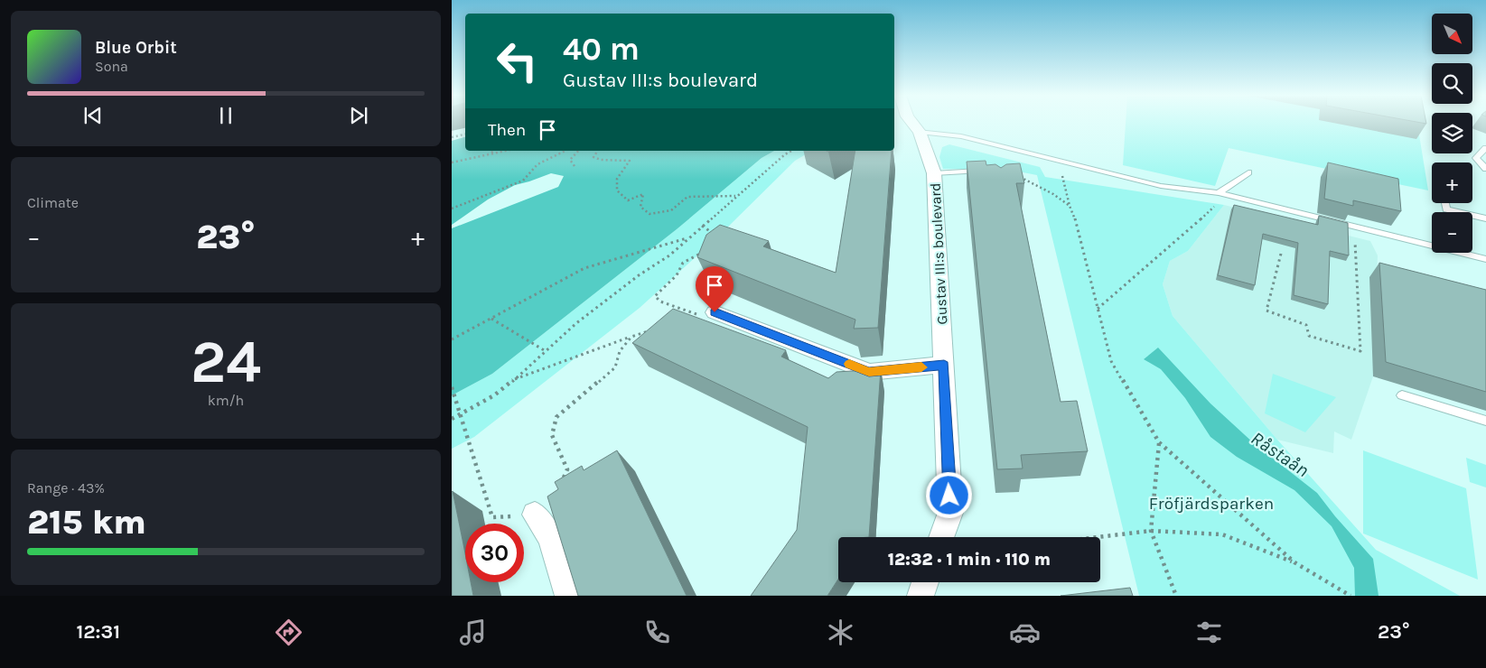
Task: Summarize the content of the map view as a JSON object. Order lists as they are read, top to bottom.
{
  "streets": {
    "street": ["Gustav III:s boulevard"]
  },
  "water": ["Råstaån"],
  "parks": ["Fröfjärdsparken"],
  "north": "bottom right",
  "page": {
    "map_buttons": ["+", "−"],
    "turn": ["40 m", "Gustav III:s boulevard"],
    "song": ["Blue Orbit", "Sona"],
    "then": "Then",
    "tile": [
      "Climate",
      ["24", "km/h"],
      ["Range · 43%", "215 km"]
    ],
    "heat": ["−", "23°", "+"],
    "limit": "30",
    "trip": "12:32 · 1 min · 110 m",
    "tabs": ["12:31", "23°"]
  }
}
